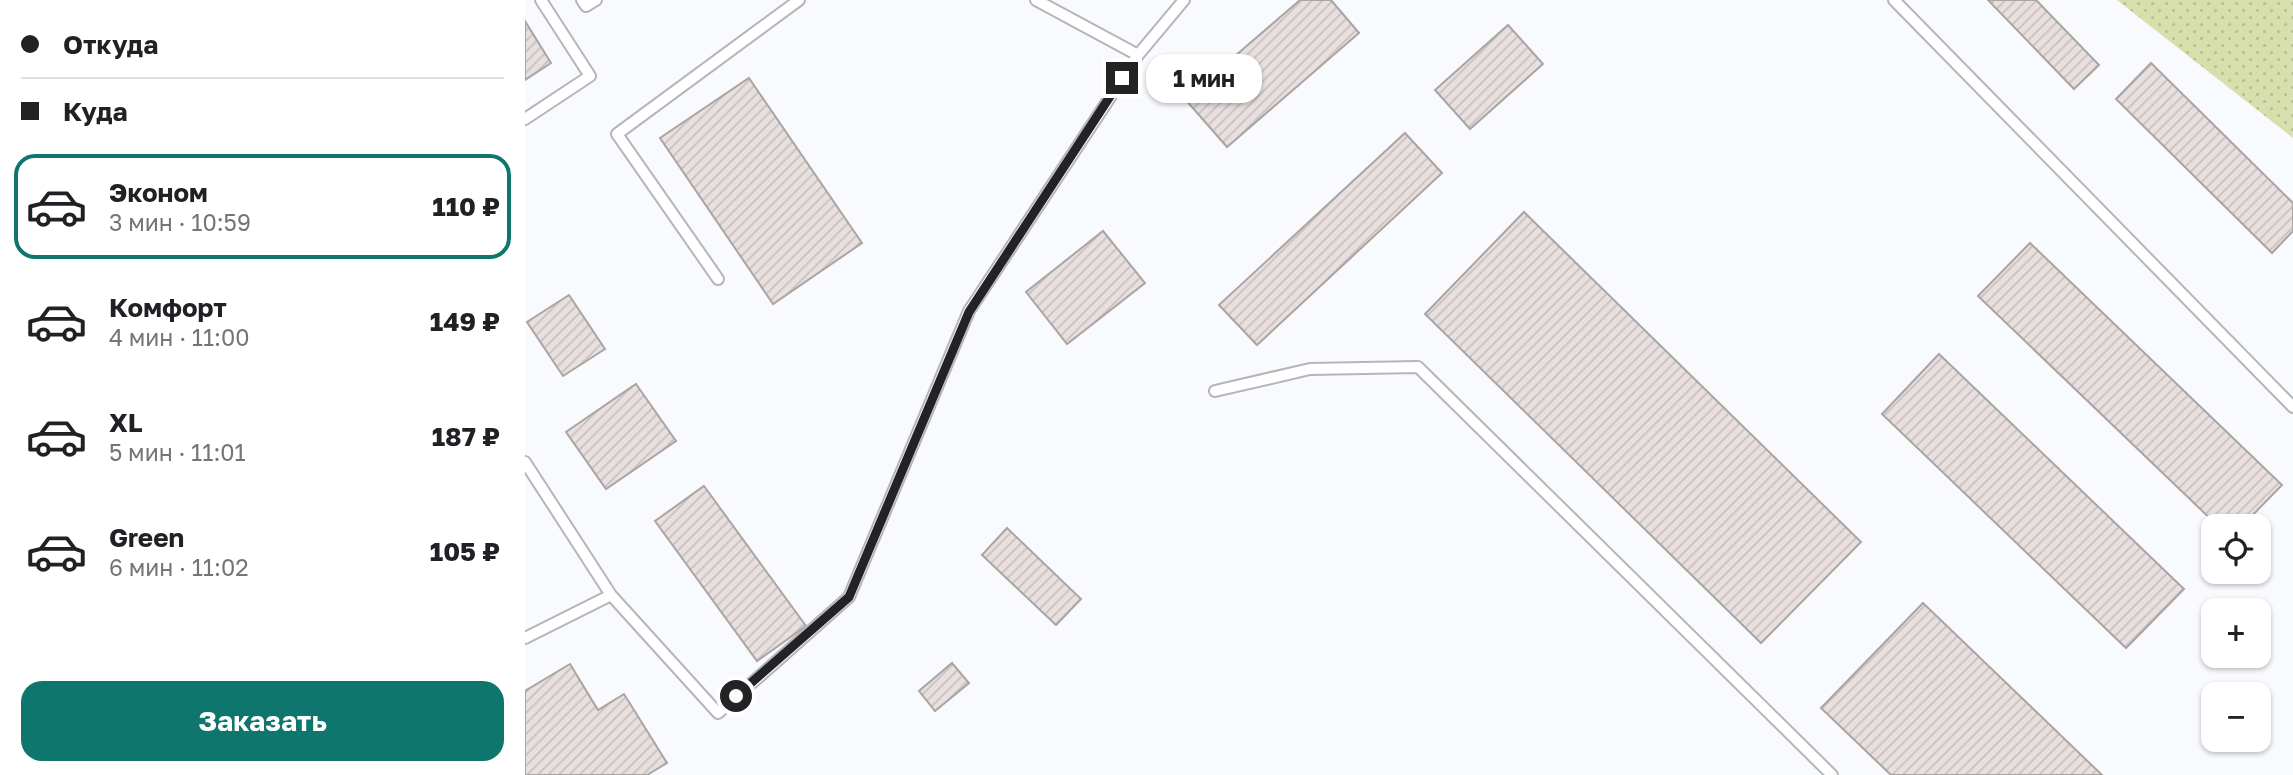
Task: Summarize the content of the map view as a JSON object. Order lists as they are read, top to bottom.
{
  "page": {
    "banner": ["Откуда", "Куда"],
    "bubble": "1 мин",
    "list": [
      {
        "name": "Эконом",
        "note": "3 мин · 10:59",
        "value": "110 ₽"
      },
      {
        "name": "Комфорт",
        "note": "4 мин · 11:00",
        "value": "149 ₽"
      },
      {
        "name": "XL",
        "note": "5 мин · 11:01",
        "value": "187 ₽"
      },
      {
        "name": "Green",
        "note": "6 мин · 11:02",
        "value": "105 ₽"
      }
    ],
    "map_buttons": ["+", "−"],
    "buttons": "Заказать"
  }
}
